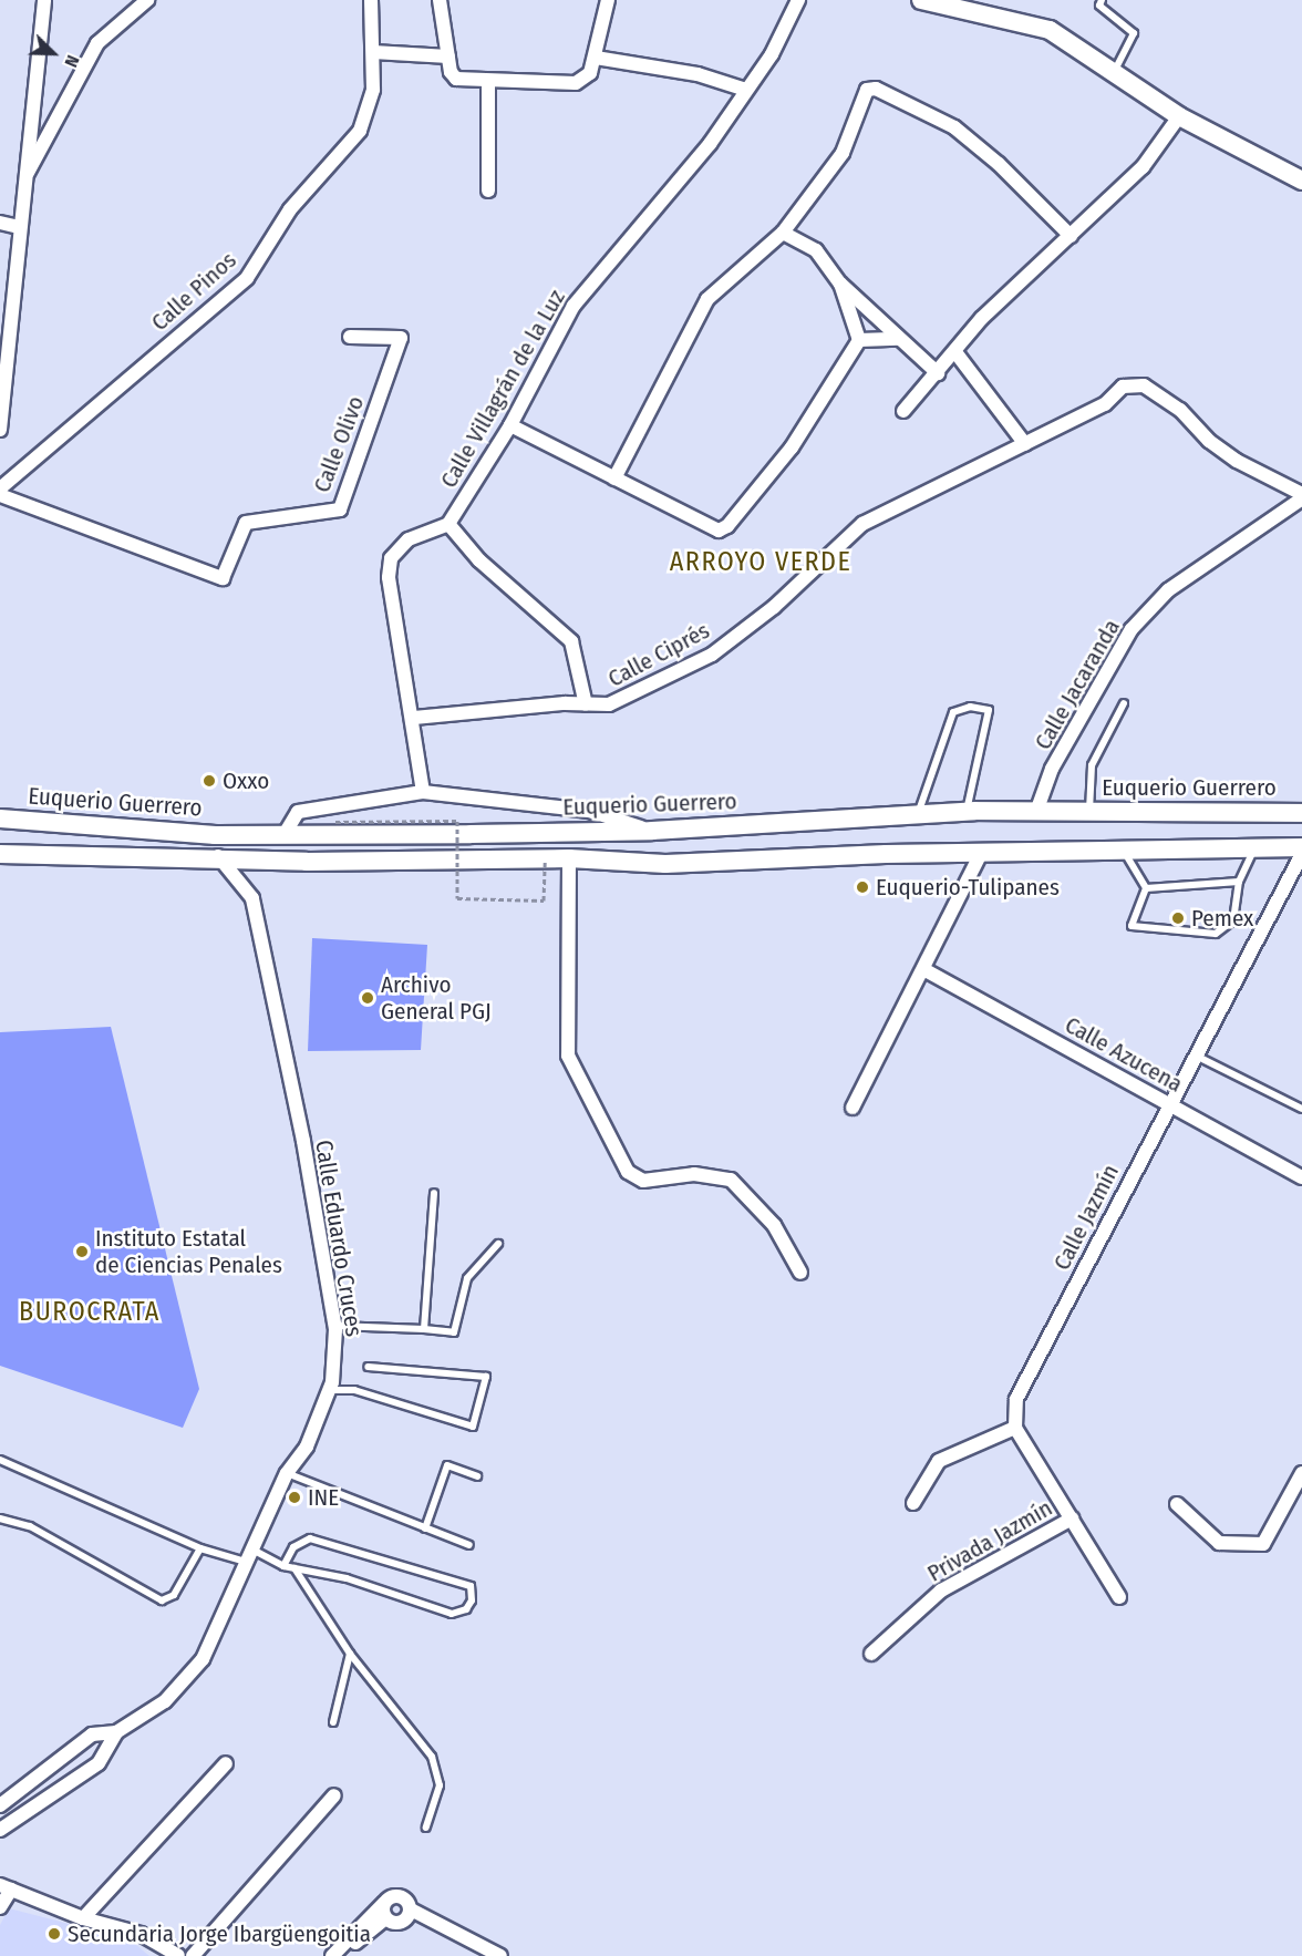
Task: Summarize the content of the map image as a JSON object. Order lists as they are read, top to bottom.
{
  "streets": {
    "main road": ["Euquerio Guerrero"],
    "street": [
      "Calle Pinos",
      "Calle Villagrán de la Luz",
      "Calle Olivo",
      "Calle Ciprés",
      "Calle Jacaranda",
      "Calle Azucena",
      "Calle Jazmín",
      "Calle Eduardo Cruces",
      "Privada Jazmín"
    ]
  },
  "crossings": [
    ["Calle Villagrán de la Luz", "Calle Ciprés"],
    ["Calle Ciprés", "Calle Jacaranda"],
    ["Calle Jacaranda", "Euquerio Guerrero"],
    ["Euquerio Guerrero", "Calle Eduardo Cruces"],
    ["Calle Azucena", "Calle Jazmín"]
  ],
  "districts": ["ARROYO VERDE", "BUROCRATA"],
  "places": [
    "Oxxo",
    "Euquerio-Tulipanes",
    "Pemex",
    "Archivo General PGJ",
    "Instituto Estatal de Ciencias Penales",
    "INE",
    "Secundaria Jorge Ibargüengoitia"
  ],
  "north": "bottom right"
}
